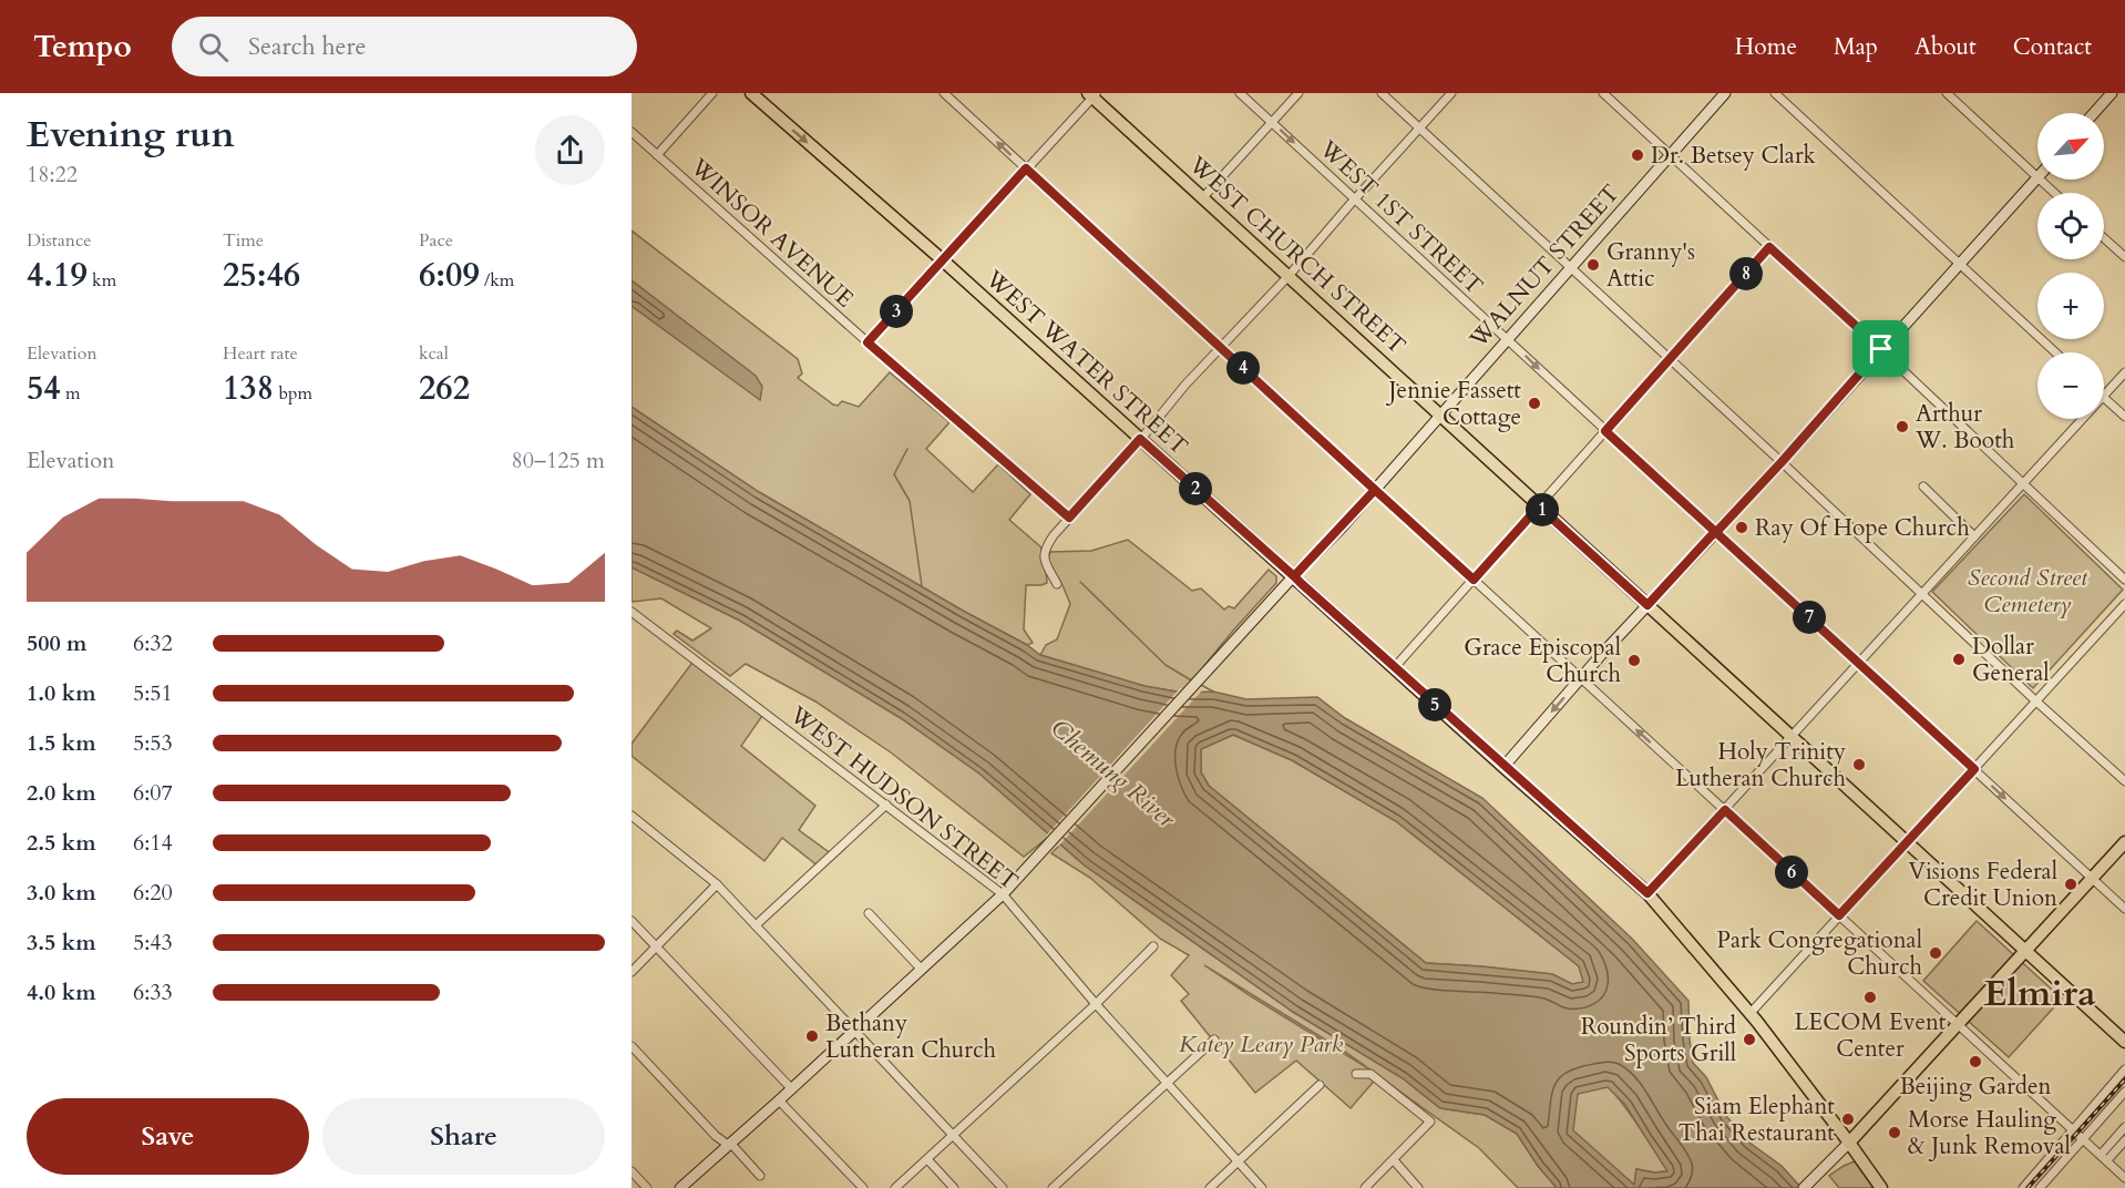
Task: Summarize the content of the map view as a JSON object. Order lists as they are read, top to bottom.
{
  "streets": {
    "main road": ["WEST CHURCH STREET", "WEST WATER STREET"],
    "street": [
      "WEST 1ST STREET",
      "WINSOR AVENUE",
      "WALNUT STREET",
      "WEST HUDSON STREET"
    ]
  },
  "crossings": [
    ["WEST 1ST STREET", "WALNUT STREET"],
    ["WEST CHURCH STREET", "WALNUT STREET"],
    ["WALNUT STREET", "WEST WATER STREET"],
    ["WALNUT STREET", "WEST HUDSON STREET"]
  ],
  "districts": ["Elmira"],
  "water": ["Chemung River"],
  "parks": ["Second Street Cemetery", "Katey Leary Park"],
  "places": [
    "Dr. Betsey Clark",
    "Granny's Attic",
    "Jennie Fassett Cottage",
    "Arthur W. Booth",
    "Ray Of Hope Church",
    "Dollar General",
    "Grace Episcopal Church",
    "Holy Trinity Lutheran Church",
    "Visions Federal Credit Union",
    "Park Congregational Church",
    "LECOM Event Center",
    "Bethany Lutheran Church",
    "Roundin’ Third Sports Grill",
    "Beijing Garden",
    "Siam Elephant Thai Restaurant",
    "Morse Hauling & Junk Removal"
  ],
  "north": "top right",
  "page": {
    "header": "Tempo",
    "search": "Search here",
    "nav": [
      "Home",
      "Map",
      "About",
      "Contact"
    ],
    "heading": ["Evening run", "18:22"],
    "map_buttons": ["+", "−"],
    "stats": [
      ["Distance", "4.19 km"],
      ["Time", "25:46"],
      ["Pace", "6:09 /km"],
      ["Elevation", "54 m"],
      ["Heart rate", "138 bpm"],
      ["kcal", "262"]
    ],
    "pins": [
      "8",
      "3",
      "4",
      "2",
      "1",
      "7",
      "5",
      "6"
    ],
    "chart": ["Elevation", "80–125 m"],
    "list": [
      {
        "name": "500 m",
        "note": "6:32"
      },
      {
        "name": "1.0 km",
        "note": "5:51"
      },
      {
        "name": "1.5 km",
        "note": "5:53"
      },
      {
        "name": "2.0 km",
        "note": "6:07"
      },
      {
        "name": "2.5 km",
        "note": "6:14"
      },
      {
        "name": "3.0 km",
        "note": "6:20"
      },
      {
        "name": "3.5 km",
        "note": "5:43"
      },
      {
        "name": "4.0 km",
        "note": "6:33"
      }
    ],
    "buttons": ["Save", "Share"]
  }
}
